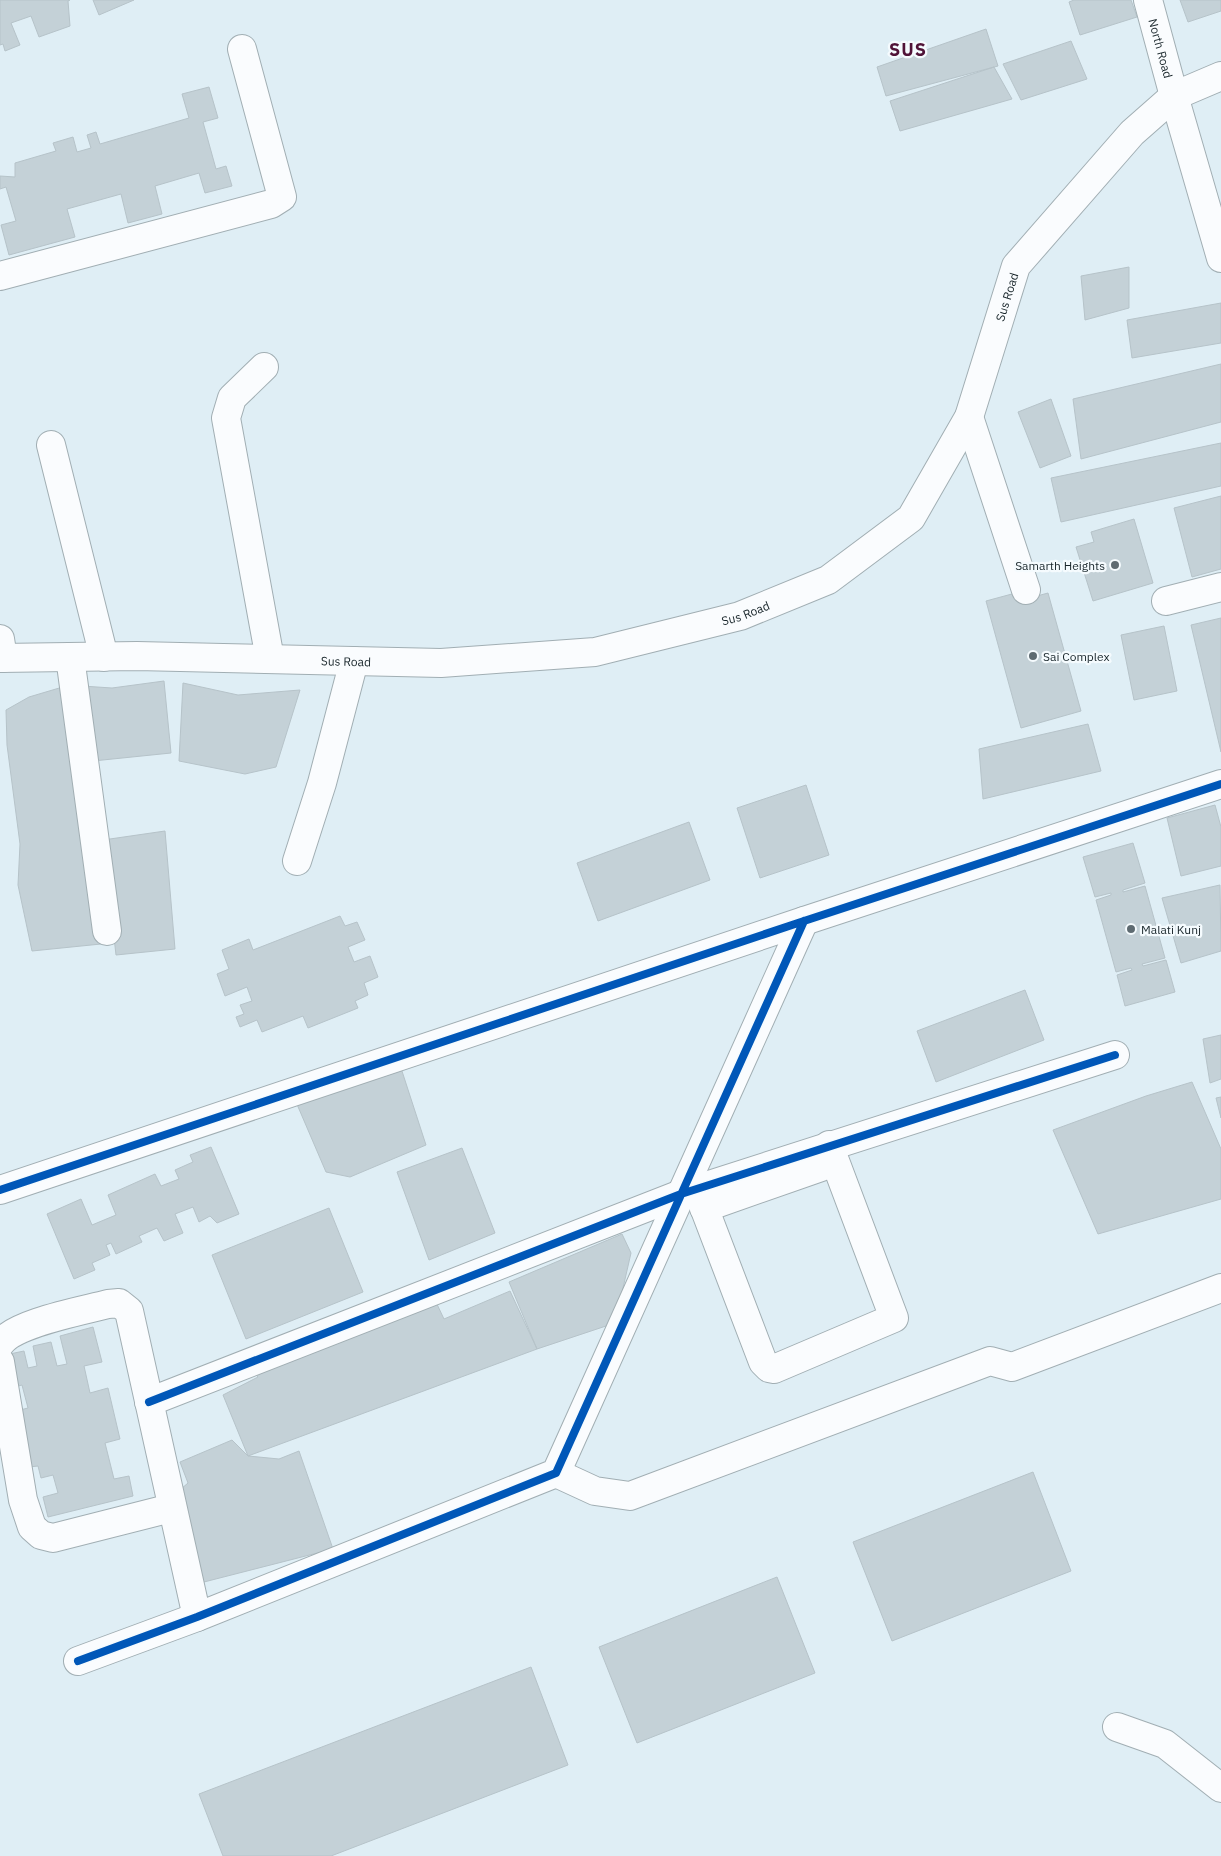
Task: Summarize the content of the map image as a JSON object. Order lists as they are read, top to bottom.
{
  "streets": {
    "street": ["North Road", "Sus Road"]
  },
  "crossings": [
    ["North Road", "Sus Road"]
  ],
  "districts": ["SUS"],
  "places": ["Samarth Heights", "Sai Complex", "Malati Kunj"]
}
